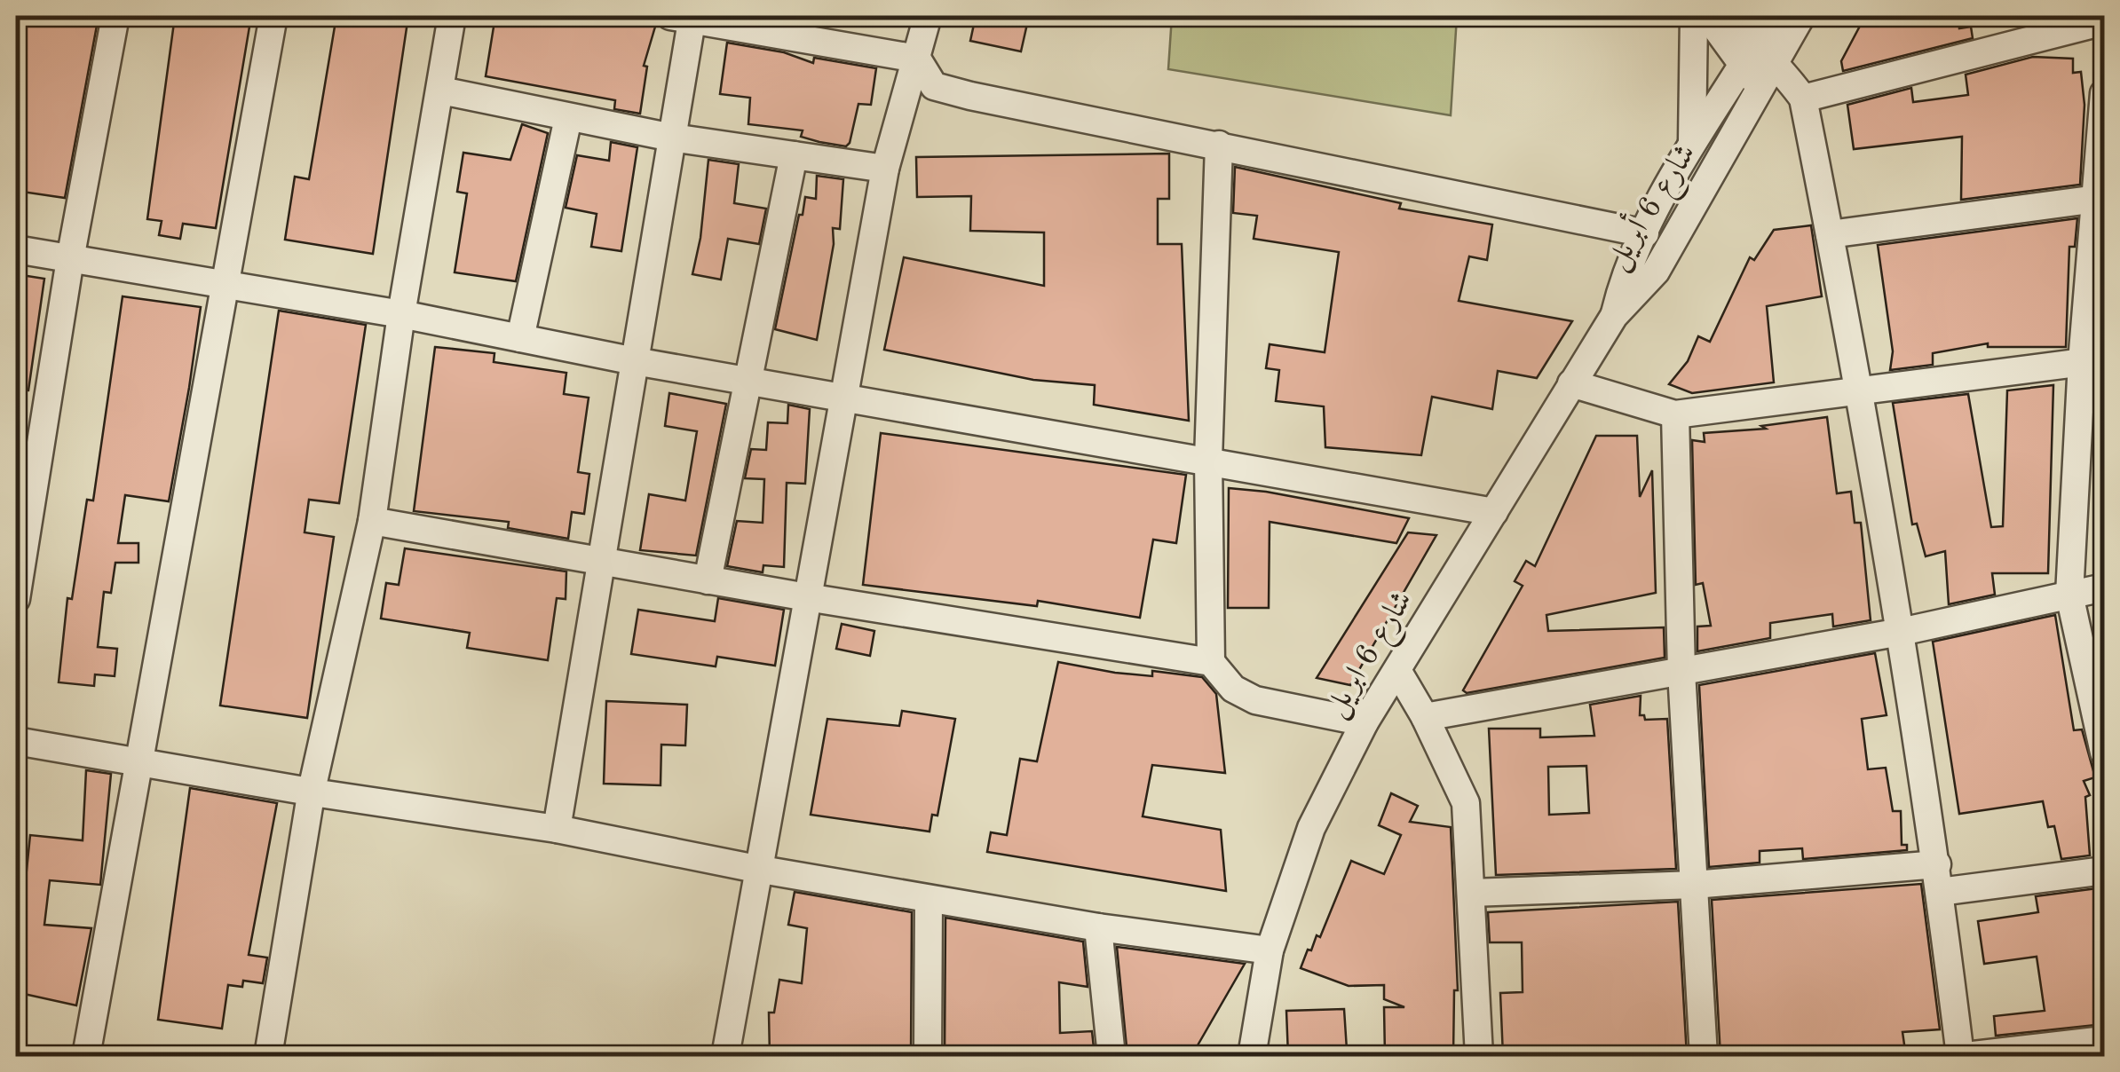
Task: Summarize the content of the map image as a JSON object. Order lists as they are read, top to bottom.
{
  "streets": {
    "street": ["شارع 6 أبريل", "شارع 6 ابريل"]
  },
  "crossings": [
    ["شارع 6 أبريل", "شارع 6 ابريل"]
  ]
}
